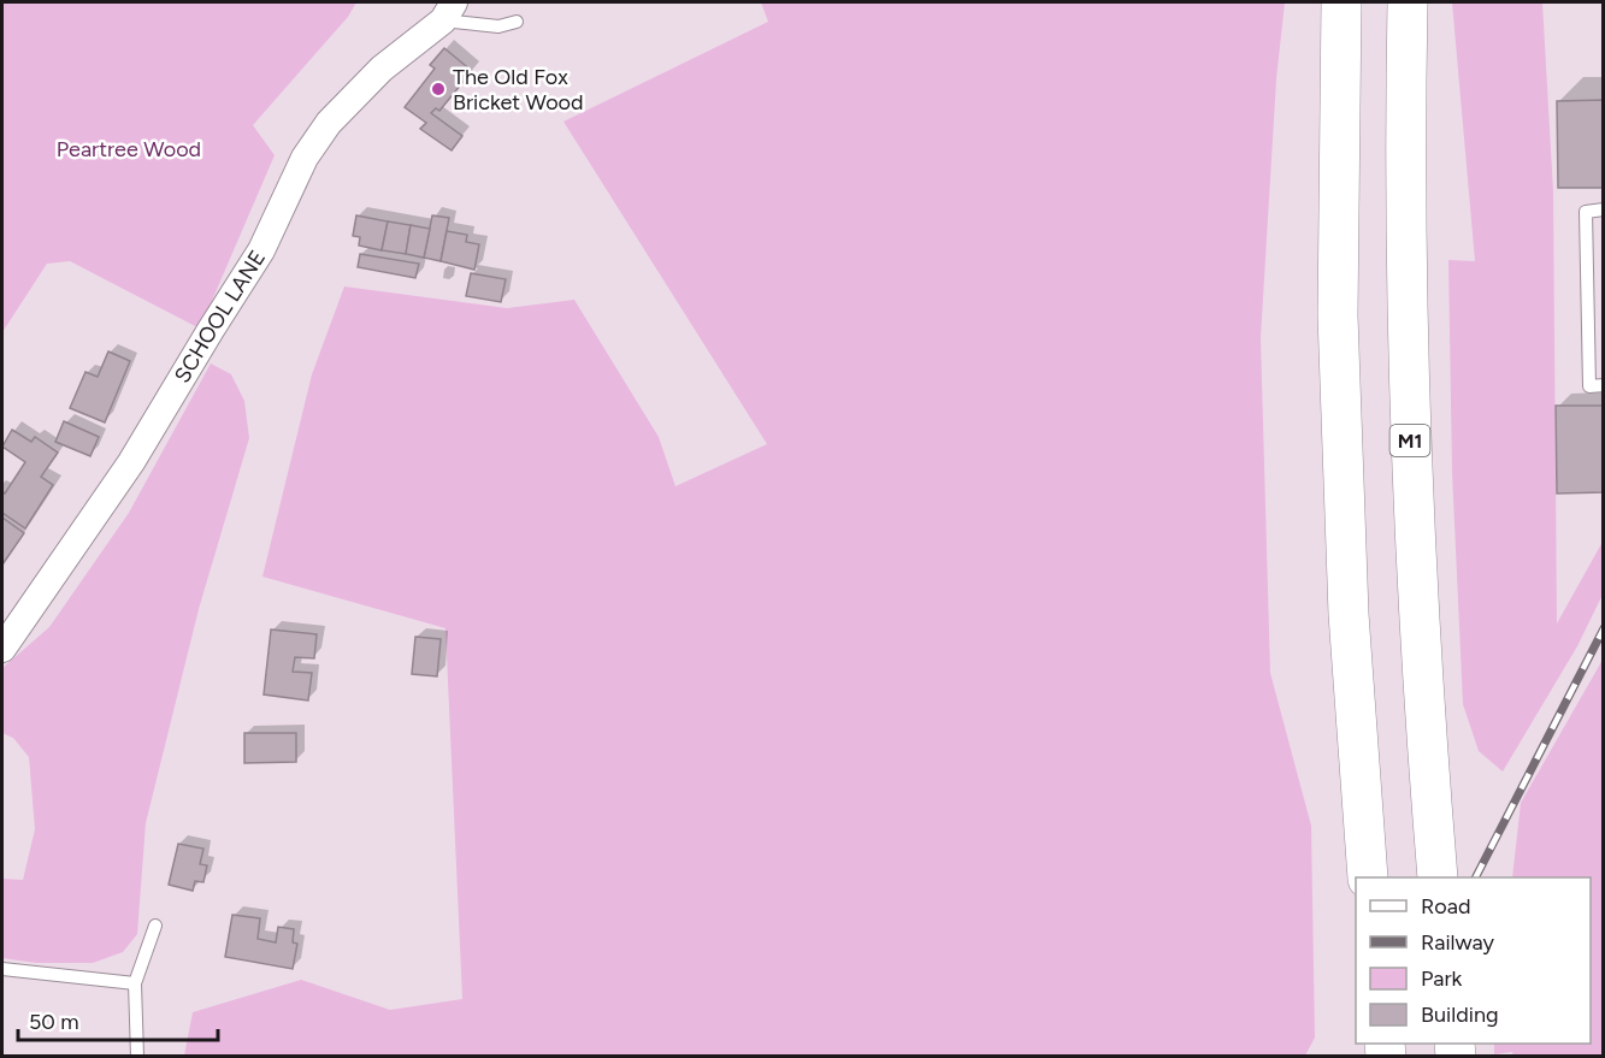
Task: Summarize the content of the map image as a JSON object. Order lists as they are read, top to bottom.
{
  "streets": {
    "highway": ["M1"],
    "street": ["SCHOOL LANE"]
  },
  "parks": ["Peartree Wood"],
  "places": ["The Old Fox Bricket Wood"],
  "legend": [
    "Road",
    "Railway",
    "Park",
    "Building"
  ],
  "scale_bar": "50 m"
}
